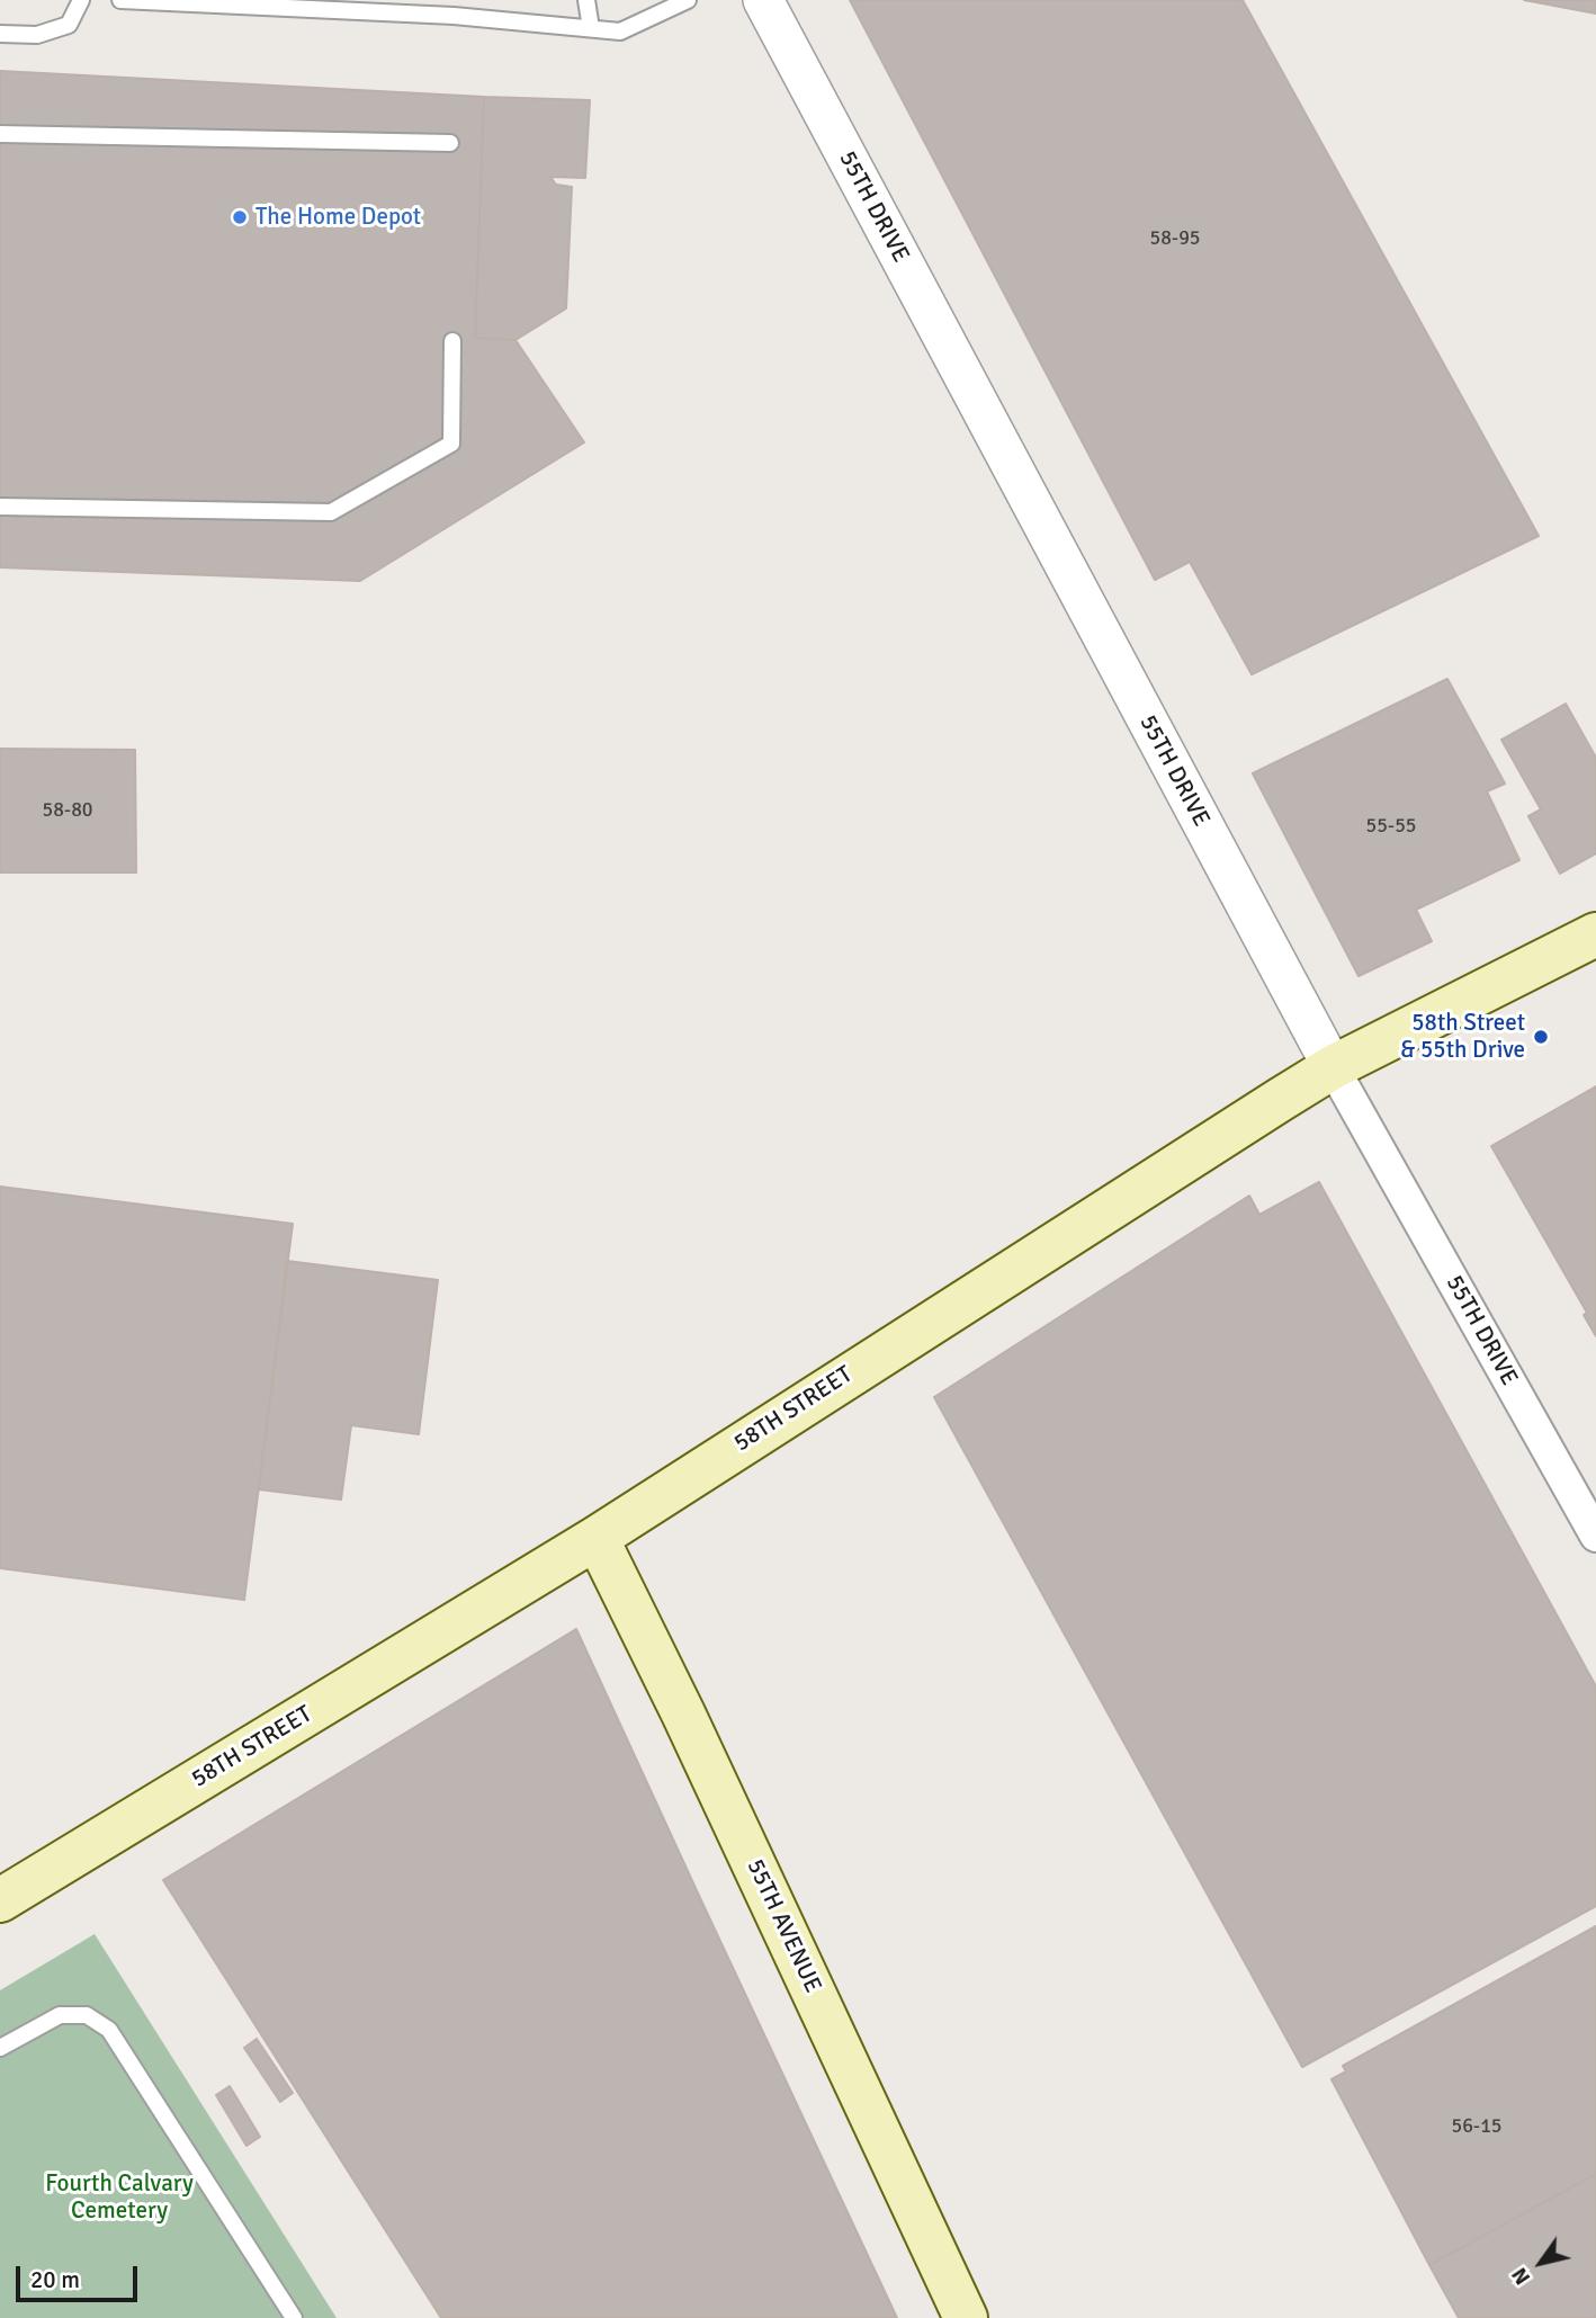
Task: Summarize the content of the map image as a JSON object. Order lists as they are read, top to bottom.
{
  "streets": {
    "main road": ["58TH STREET", "55TH AVENUE"],
    "street": ["55TH DRIVE"]
  },
  "crossings": [
    ["55TH DRIVE", "58TH STREET"],
    ["58TH STREET", "55TH AVENUE"]
  ],
  "parks": ["Fourth Calvary Cemetery"],
  "places": ["The Home Depot", "58th Street & 55th Drive"],
  "house_numbers": [
    "58-95",
    "58-80",
    "55-55",
    "56-15"
  ],
  "scale_bar": "20 m",
  "north": "bottom left"
}
